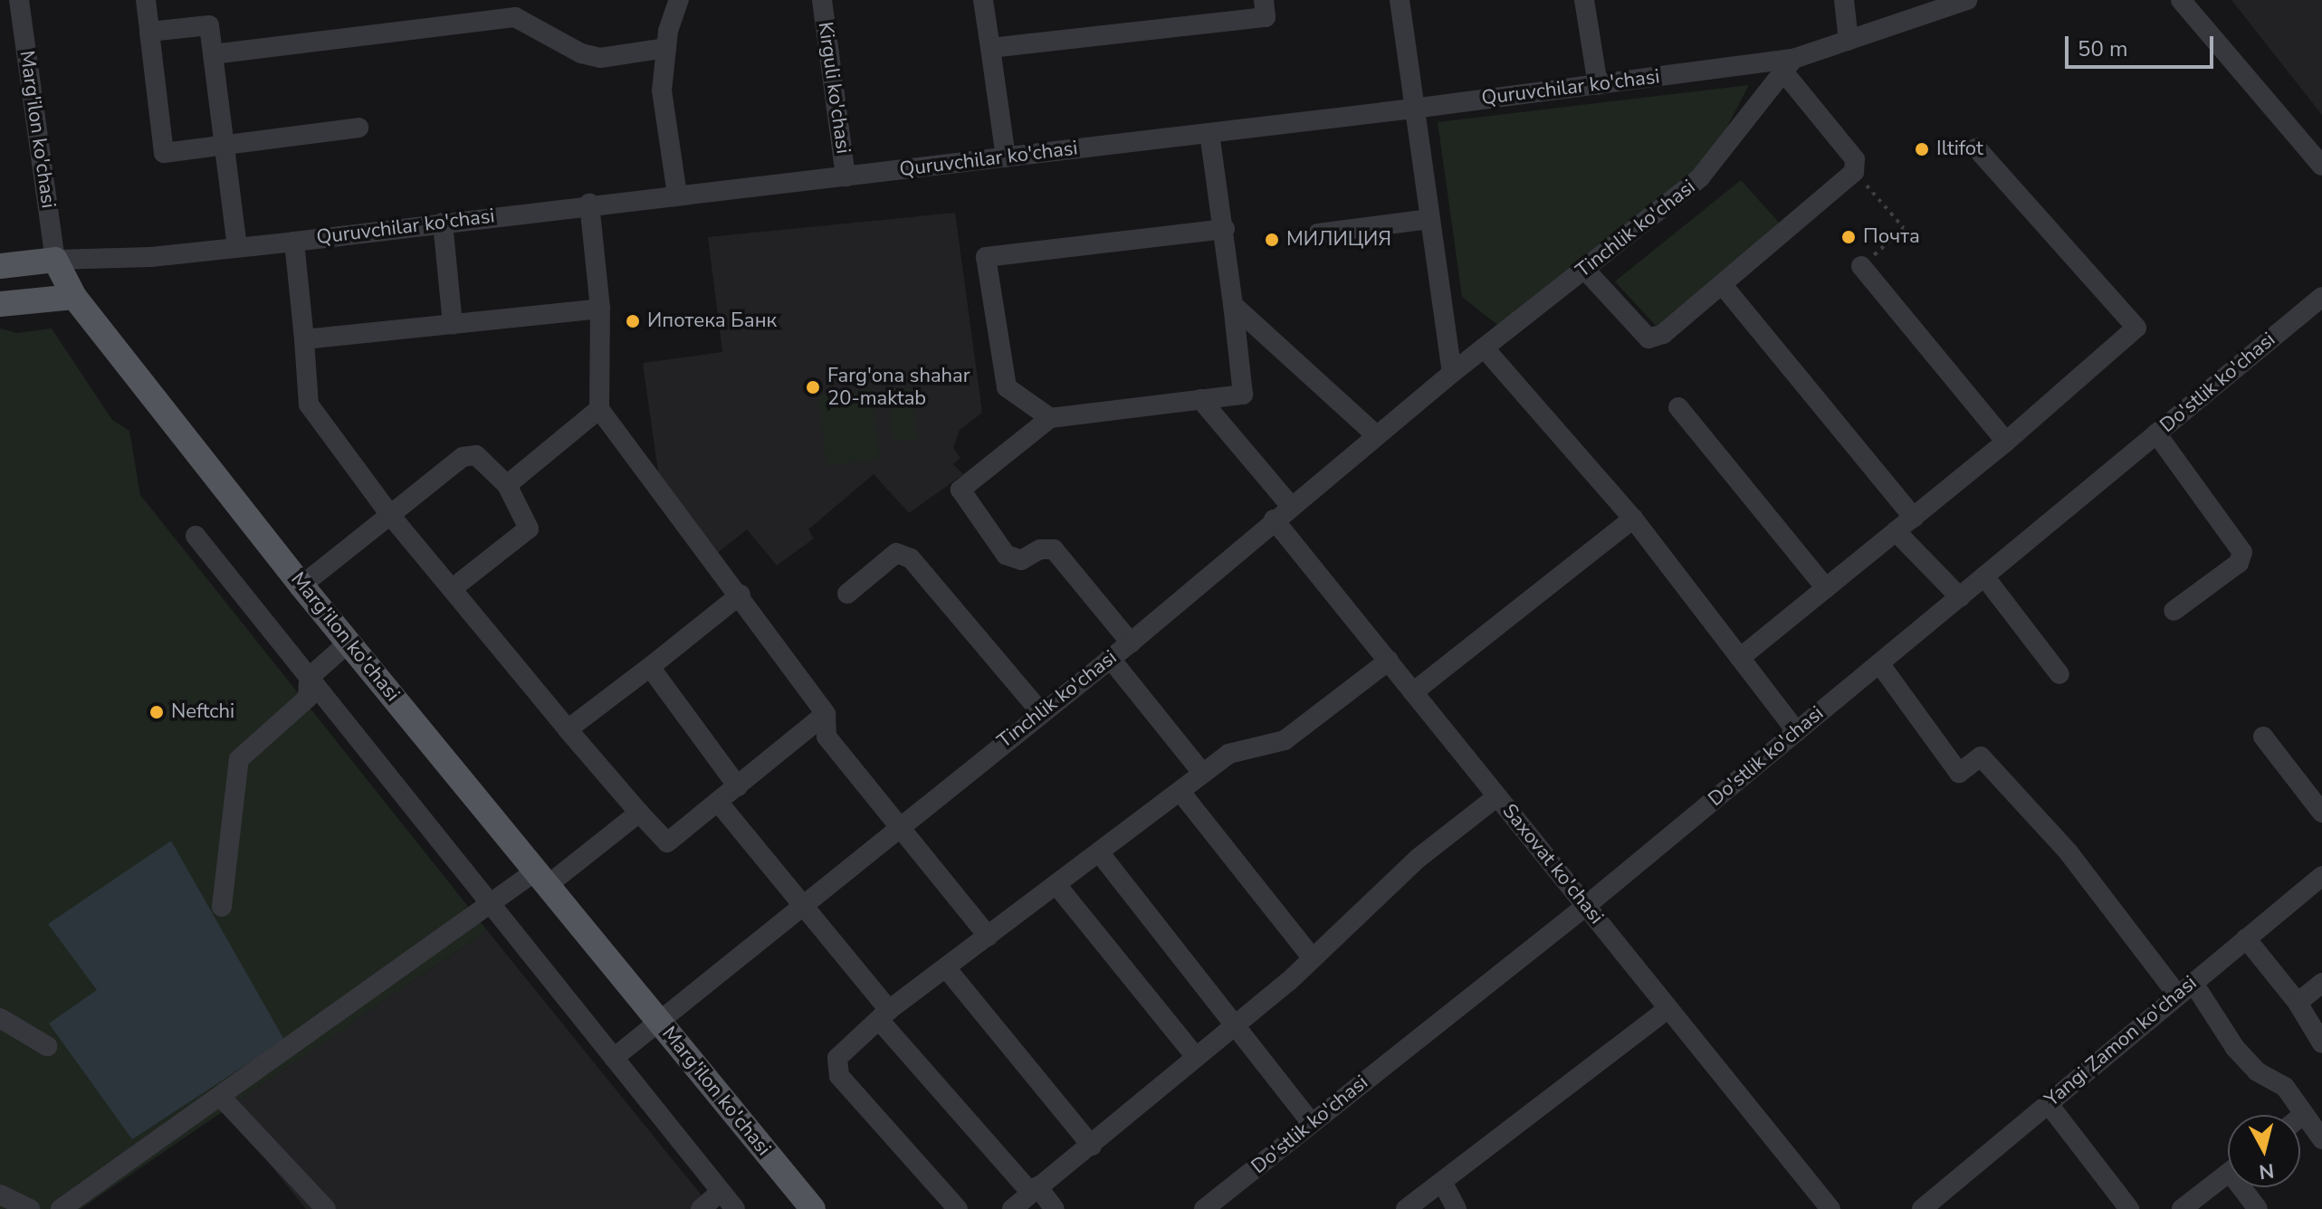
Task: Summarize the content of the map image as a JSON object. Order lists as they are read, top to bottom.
{
  "streets": {
    "main road": ["Quruvchilar ko'chasi", "Marg'ilon ko'chasi"],
    "street": [
      "Kirguli ko'chasi",
      "Tinchlik ko'chasi",
      "Do'stlik ko'chasi",
      "Saxovat ko'chasi",
      "Yangi Zamon ko'chasi"
    ]
  },
  "crossings": [
    ["Kirguli ko'chasi", "Quruvchilar ko'chasi"],
    ["Quruvchilar ko'chasi", "Marg'ilon ko'chasi"],
    ["Quruvchilar ko'chasi", "Tinchlik ko'chasi"],
    ["Marg'ilon ko'chasi", "Tinchlik ko'chasi"],
    ["Tinchlik ko'chasi", "Saxovat ko'chasi"],
    ["Do'stlik ko'chasi", "Saxovat ko'chasi"]
  ],
  "places": [
    "Iltifot",
    "Почта",
    "МИЛИЦИЯ",
    "Ипотека Банк",
    "Farg'ona shahar 20-maktab",
    "Neftchi"
  ],
  "scale_bar": "50 m",
  "north": "bottom"
}
